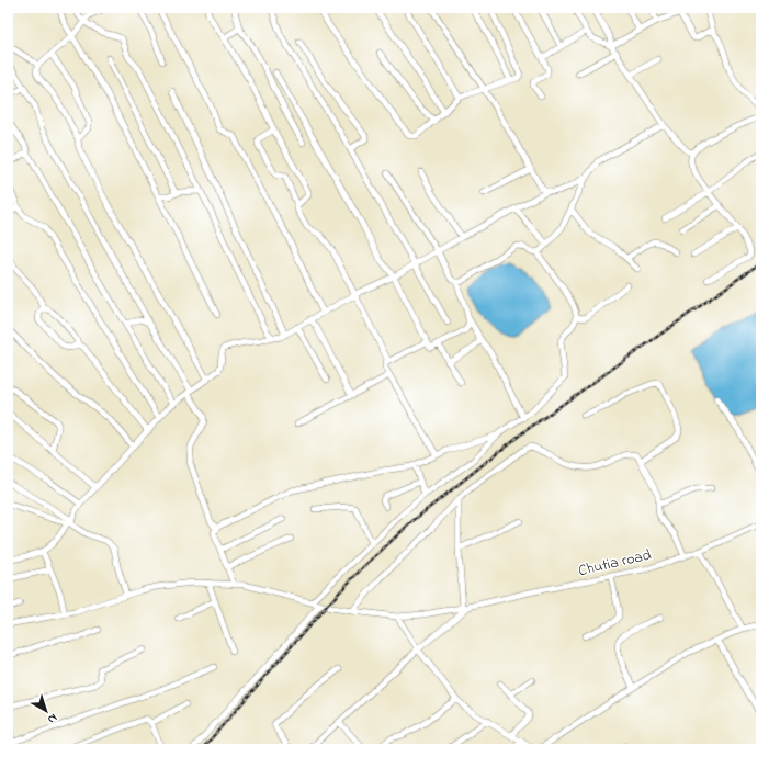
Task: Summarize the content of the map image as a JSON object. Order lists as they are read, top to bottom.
{
  "streets": {
    "street": ["Chutia road"]
  },
  "north": "bottom right"
}
